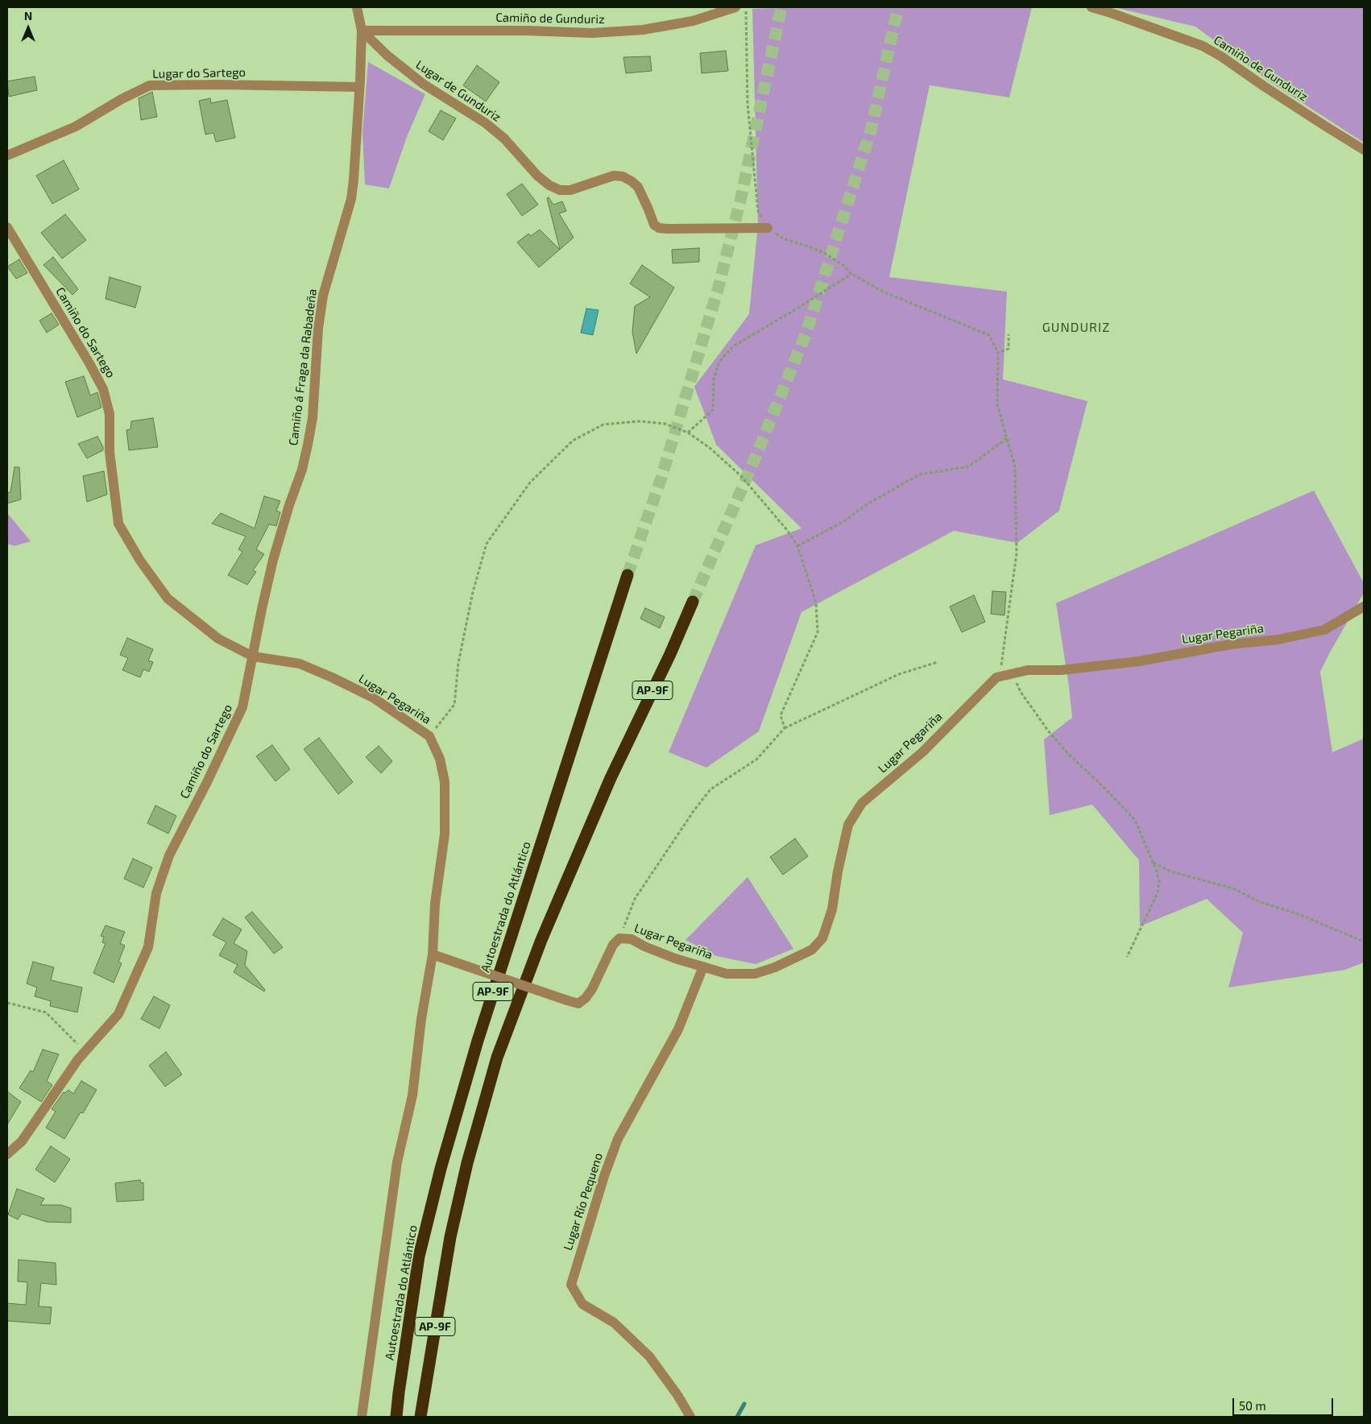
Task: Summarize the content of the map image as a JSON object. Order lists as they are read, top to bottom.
{
  "streets": {
    "highway": ["AP-9F", "Autoestrada do Atlántico"],
    "street": [
      "Camiño de Gunduriz",
      "Lugar do Sartego",
      "Lugar de Gunduriz",
      "Camiño do Sartego",
      "Camiño á Fraga da Rabadeña",
      "Lugar Pegariña",
      "Lugar Río Pequeno"
    ]
  },
  "crossings": [
    ["Camiño de Gunduriz", "Lugar de Gunduriz"],
    ["Camiño de Gunduriz", "Camiño á Fraga da Rabadeña"],
    ["Lugar do Sartego", "Camiño á Fraga da Rabadeña"],
    ["Lugar de Gunduriz", "Camiño á Fraga da Rabadeña"],
    ["Camiño do Sartego", "Camiño á Fraga da Rabadeña"],
    ["Camiño do Sartego", "Lugar Pegariña"],
    ["Camiño á Fraga da Rabadeña", "Lugar Pegariña"],
    ["Lugar Pegariña", "Lugar Río Pequeno"]
  ],
  "districts": ["GUNDURIZ"],
  "scale_bar": "50 m",
  "north": "top"
}
